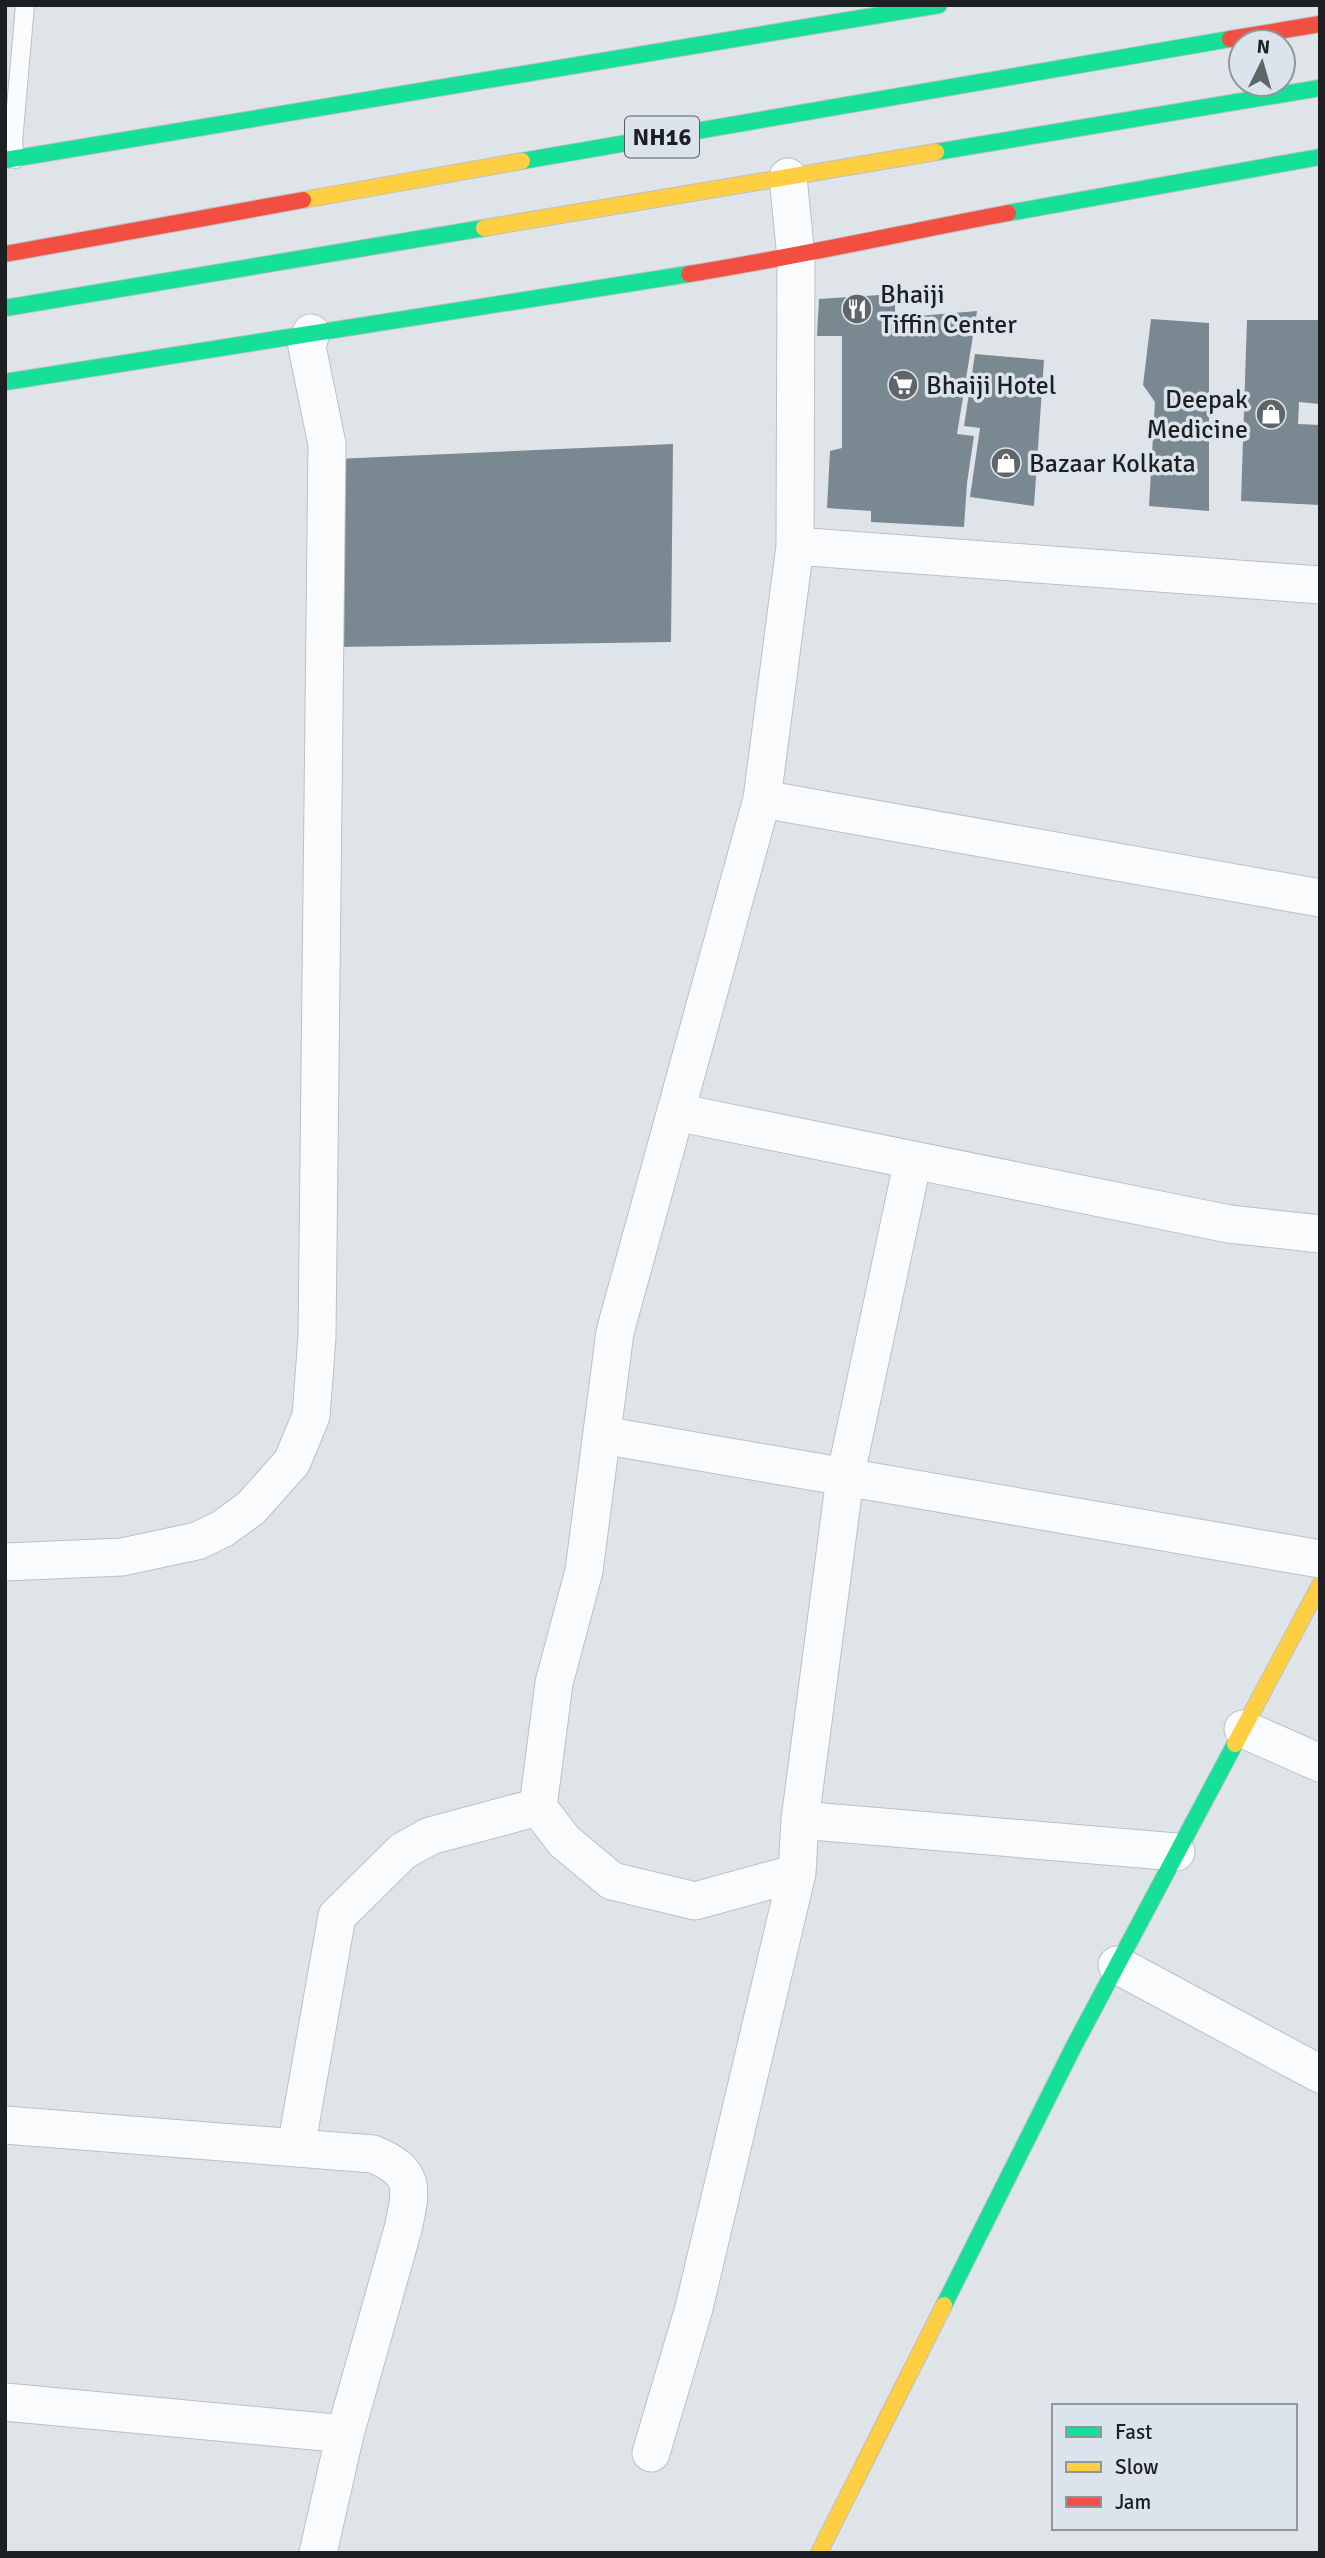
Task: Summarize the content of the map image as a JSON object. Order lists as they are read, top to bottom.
{
  "streets": {
    "main road": ["NH16"]
  },
  "places": {
    "restaurant": ["Bhaiji Tiffin Center"],
    "supermarket": ["Bhaiji Hotel"],
    "shop": ["Deepak Medicine", "Bazaar Kolkata"]
  },
  "legend": ["Fast", "Slow", "Jam"],
  "north": "top"
}
